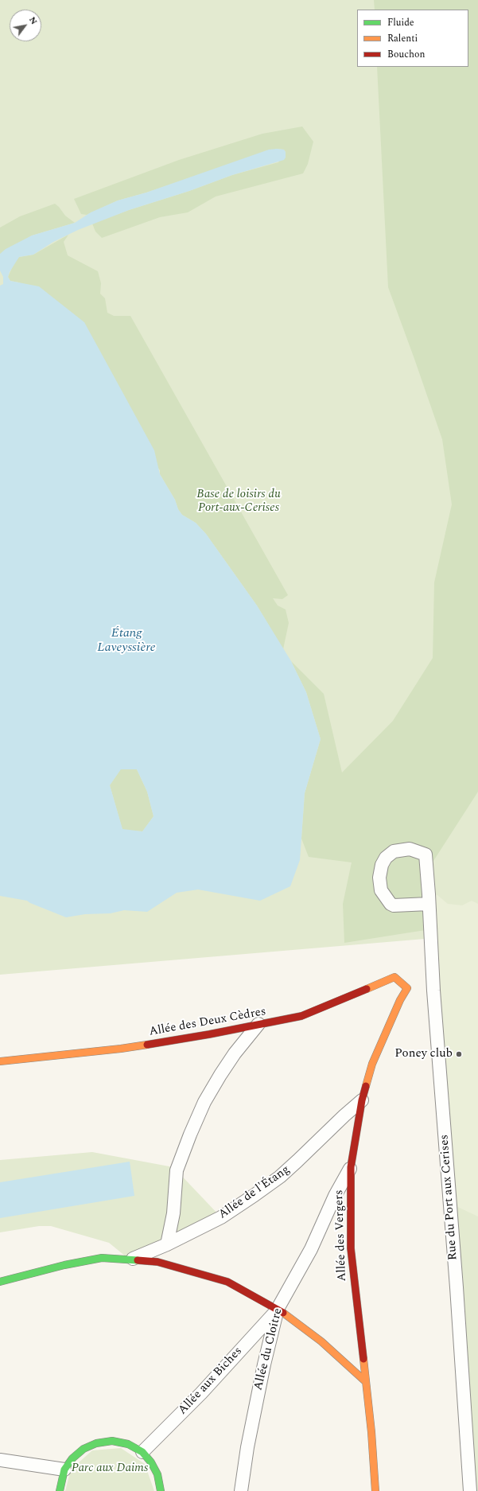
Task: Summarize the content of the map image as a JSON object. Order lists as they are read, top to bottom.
{
  "streets": {
    "street": [
      "Allée des Deux Cèdres",
      "Allée de l'Étang",
      "Rue du Port aux Cerises",
      "Allée des Vergers",
      "Allée du Cloître",
      "Allée aux Biches"
    ]
  },
  "crossings": [
    ["Allée des Deux Cèdres", "Allée des Vergers"],
    ["Allée de l'Étang", "Allée des Vergers"],
    ["Allée des Vergers", "Allée du Cloître"],
    ["Allée du Cloître", "Allée aux Biches"]
  ],
  "water": ["Étang Laveyssière"],
  "parks": ["Base de loisirs du Port-aux-Cerises", "Parc aux Daims"],
  "places": ["Poney club"],
  "legend": ["Fluide", "Ralenti", "Bouchon"],
  "north": "top right"
}
